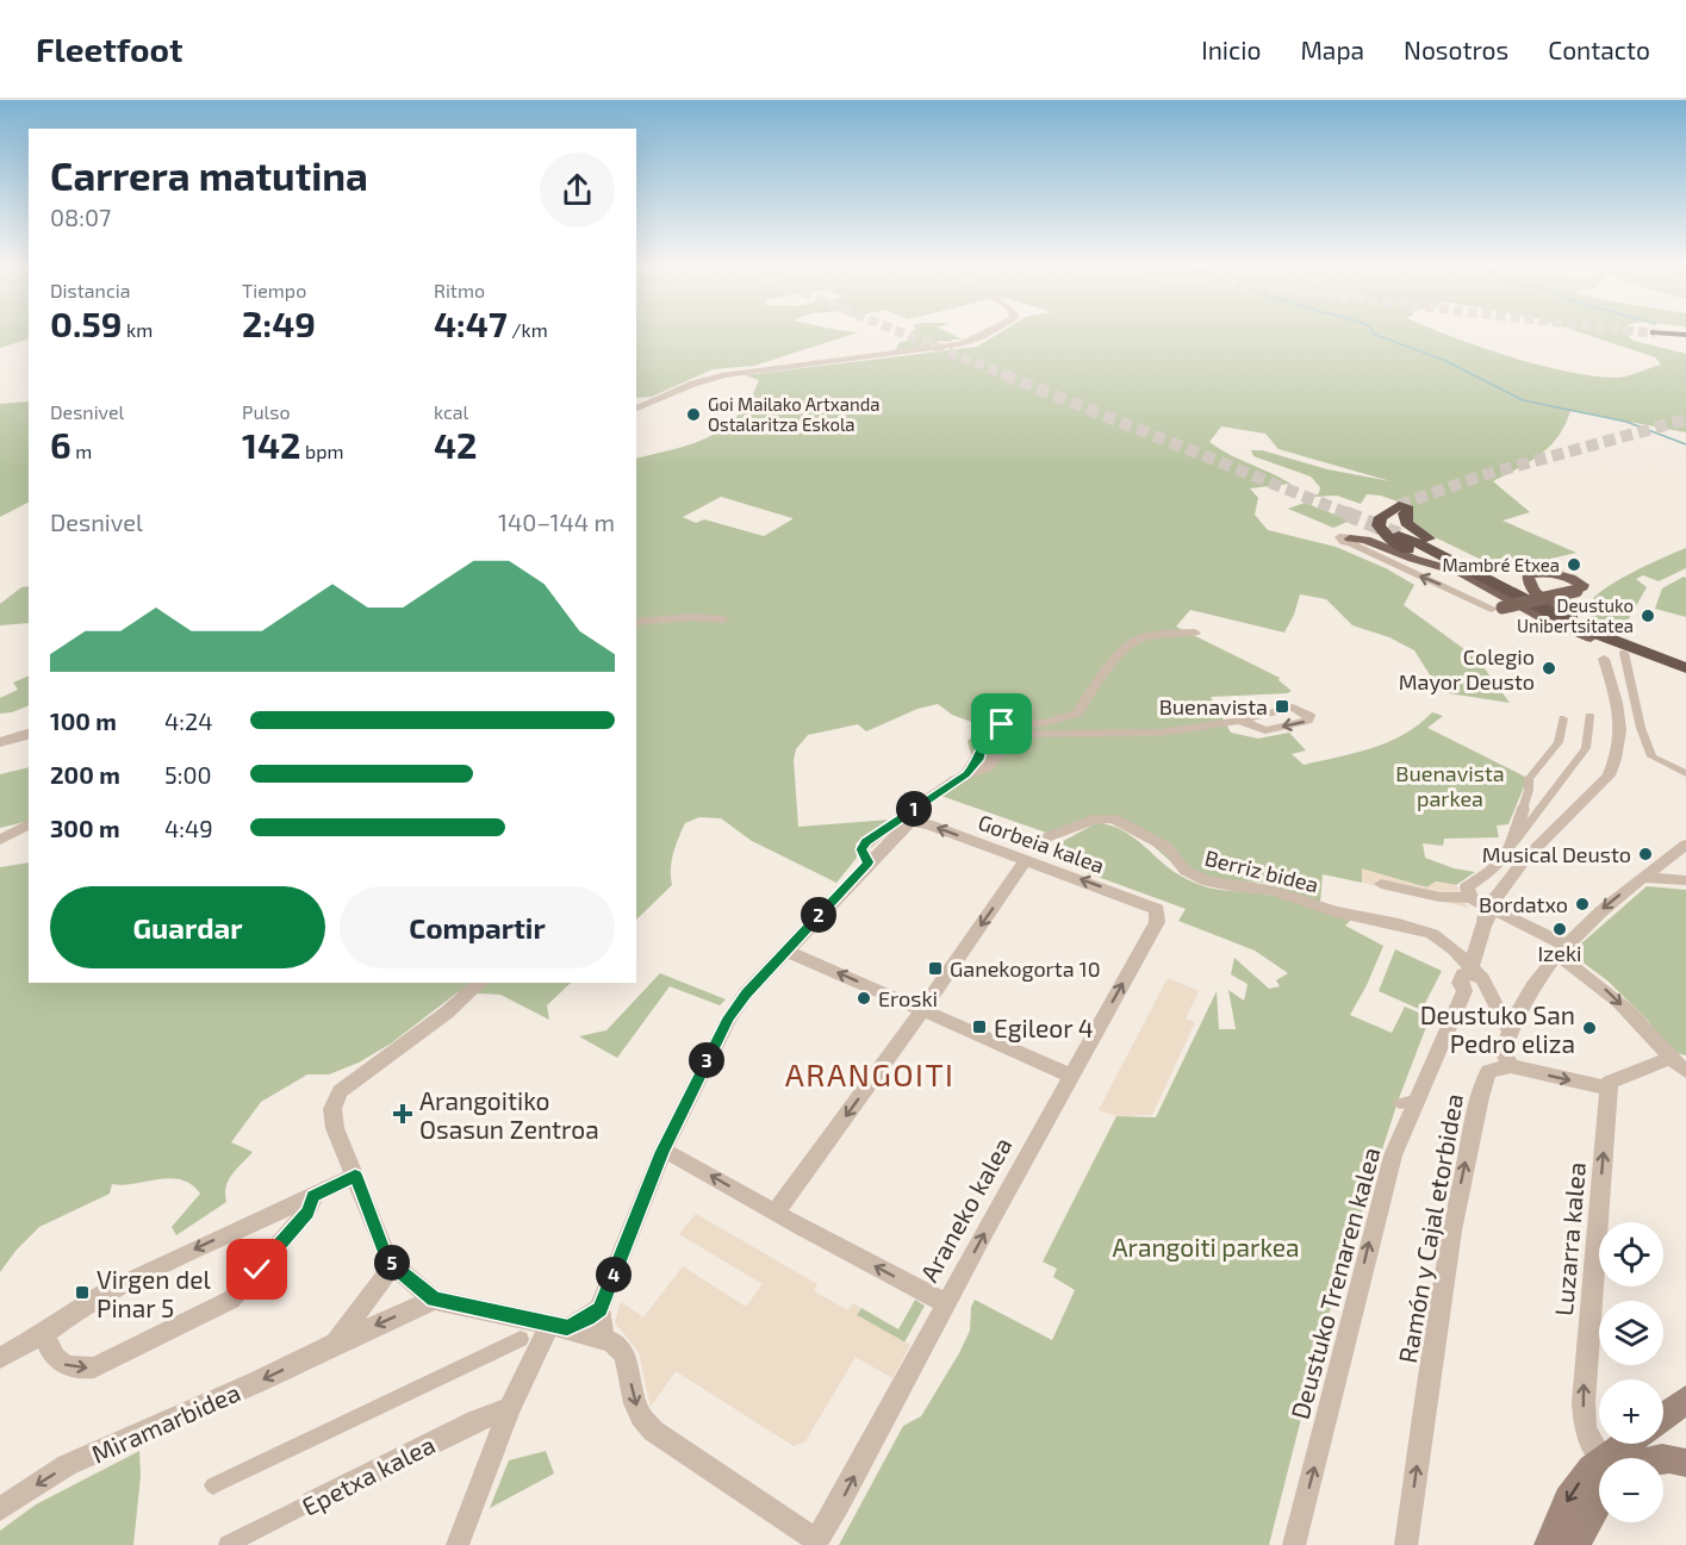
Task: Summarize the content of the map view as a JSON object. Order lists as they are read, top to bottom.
{
  "streets": {
    "street": [
      "Gorbeia kalea",
      "Berriz bidea",
      "Araneko kalea",
      "Ramón y Cajal etorbidea",
      "Luzarra kalea",
      "Deustuko Trenaren kalea",
      "Miramarbidea",
      "Epetxa kalea"
    ]
  },
  "crossings": [
    ["Gorbeia kalea", "Araneko kalea"],
    ["Berriz bidea", "Deustuko Trenaren kalea"]
  ],
  "one_way": ["Ramón y Cajal etorbidea", "Luzarra kalea", "Deustuko Trenaren kalea"],
  "districts": ["ARANGOITI"],
  "parks": ["Buenavista parkea", "Arangoiti parkea"],
  "places": {
    "other": [
      "Goi Mailako Artxanda Ostalaritza Eskola",
      "Mambré Etxea",
      "Deustuko Unibertsitatea",
      "Colegio Mayor Deusto",
      "Musical Deusto",
      "Bordatxo",
      "Izeki",
      "Eroski",
      "Deustuko San Pedro eliza"
    ],
    "transit": [
      "Buenavista",
      "Ganekogorta 10",
      "Egileor 4",
      "Virgen del Pinar 5"
    ],
    "health": ["Arangoitiko Osasun Zentroa"]
  },
  "page": {
    "header": "Fleetfoot",
    "nav": [
      "Inicio",
      "Mapa",
      "Nosotros",
      "Contacto"
    ],
    "heading": ["Carrera matutina", "08:07"],
    "stats": [
      ["Distancia", "0.59 km"],
      ["Tiempo", "2:49"],
      ["Ritmo", "4:47 /km"],
      ["Desnivel", "6 m"],
      ["Pulso", "142 bpm"],
      ["kcal", "42"]
    ],
    "chart": ["Desnivel", "140–144 m"],
    "list": [
      {
        "name": "100 m",
        "note": "4:24"
      },
      {
        "name": "200 m",
        "note": "5:00"
      },
      {
        "name": "300 m",
        "note": "4:49"
      }
    ],
    "pins": [
      "1",
      "2",
      "3",
      "5",
      "4"
    ],
    "buttons": ["Guardar", "Compartir"],
    "map_buttons": ["+", "−"]
  }
}
